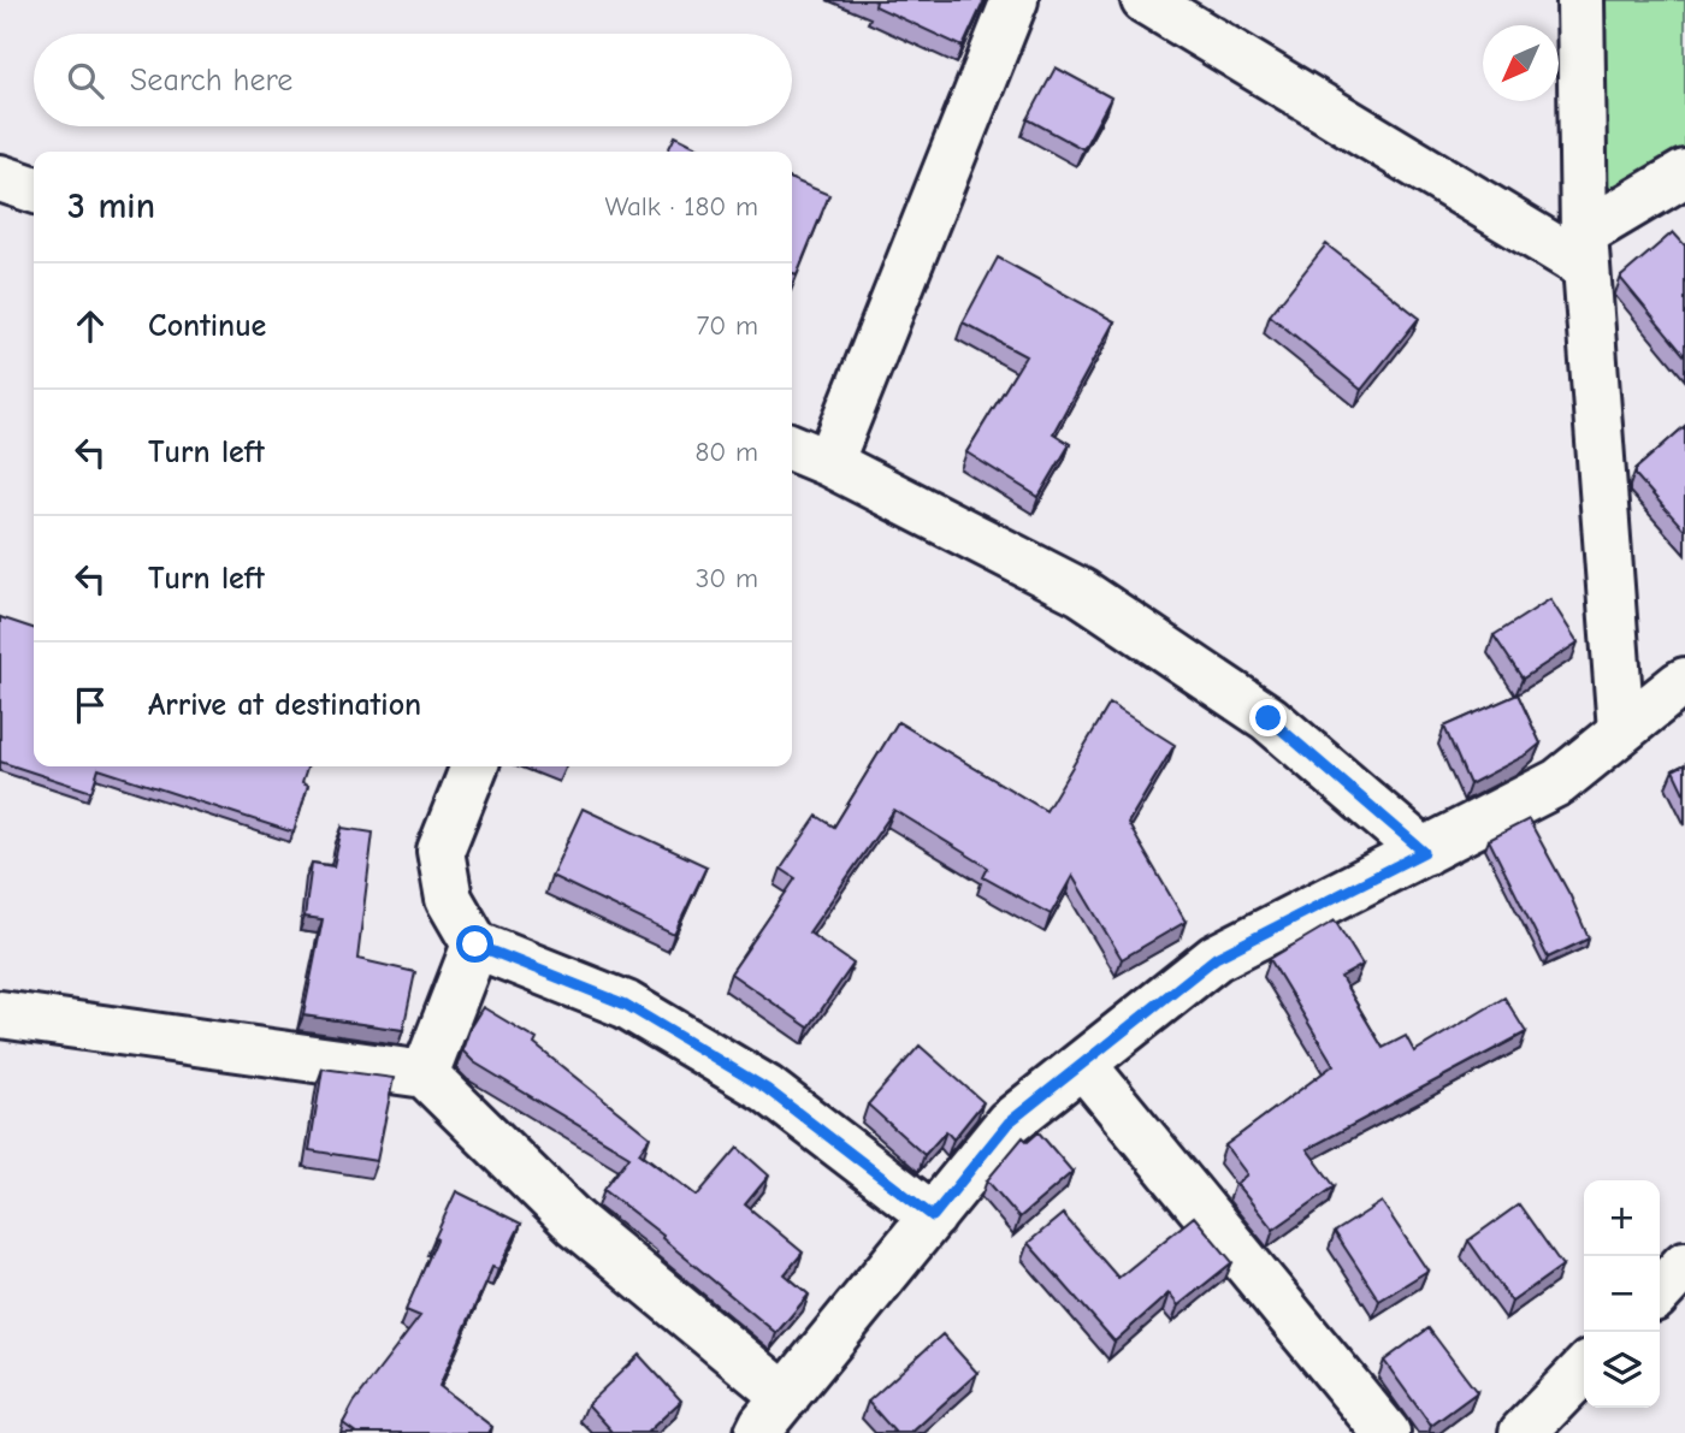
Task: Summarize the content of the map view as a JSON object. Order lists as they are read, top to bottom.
{
  "north": "bottom left",
  "page": {
    "search": "Search here",
    "heading": ["3 min", "Walk · 180 m"],
    "list": [
      ["Continue", "70 m"],
      ["Turn left", "80 m"],
      ["Turn left", "30 m"],
      "Arrive at destination"
    ],
    "map_buttons": ["+", "−"]
  }
}
